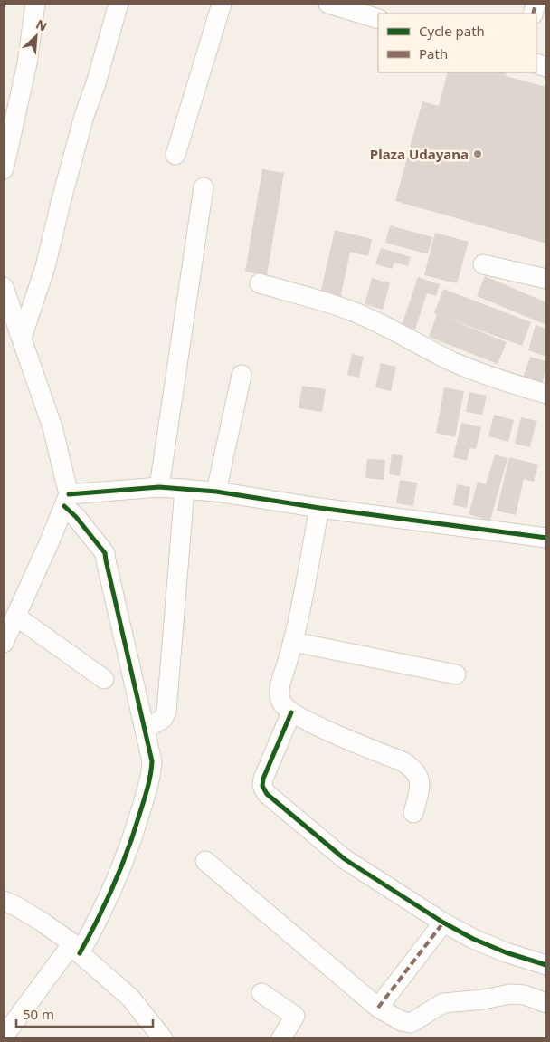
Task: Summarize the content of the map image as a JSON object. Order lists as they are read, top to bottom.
{
  "places": ["Plaza Udayana"],
  "legend": ["Cycle path", "Path"],
  "scale_bar": "50 m",
  "north": "top right"
}
